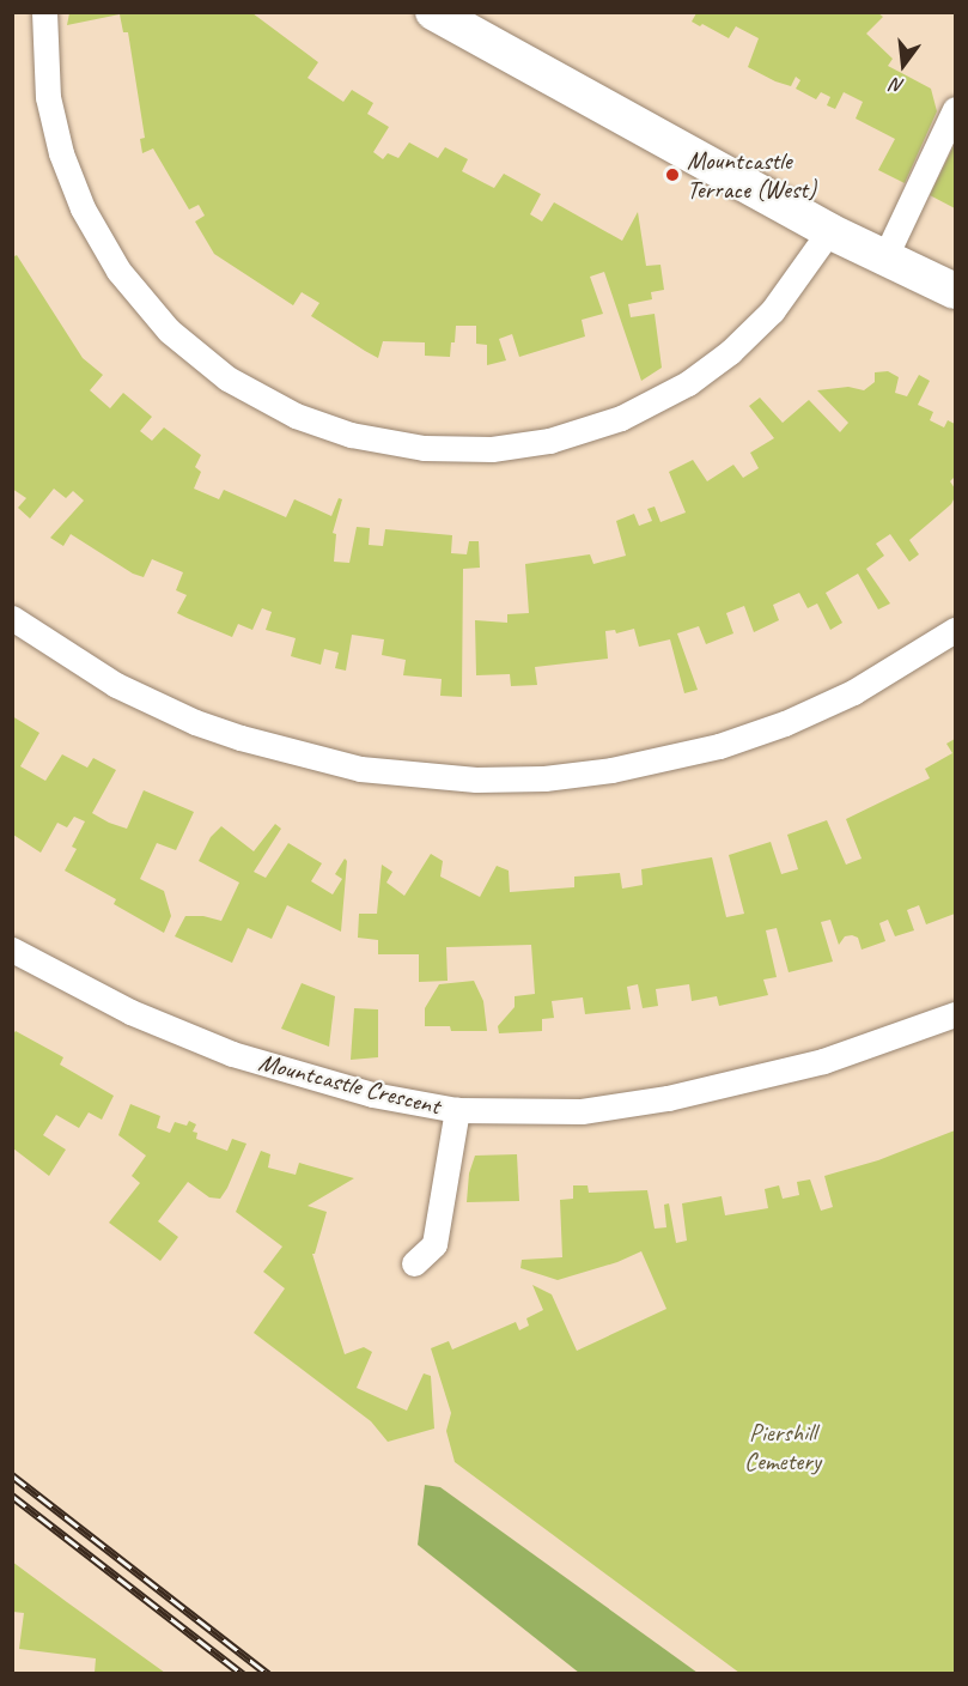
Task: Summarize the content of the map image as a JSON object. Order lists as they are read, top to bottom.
{
  "streets": {
    "street": ["Mountcastle Crescent"]
  },
  "parks": ["Piershill Cemetery"],
  "places": ["Mountcastle Terrace (West)"],
  "north": "bottom"
}
